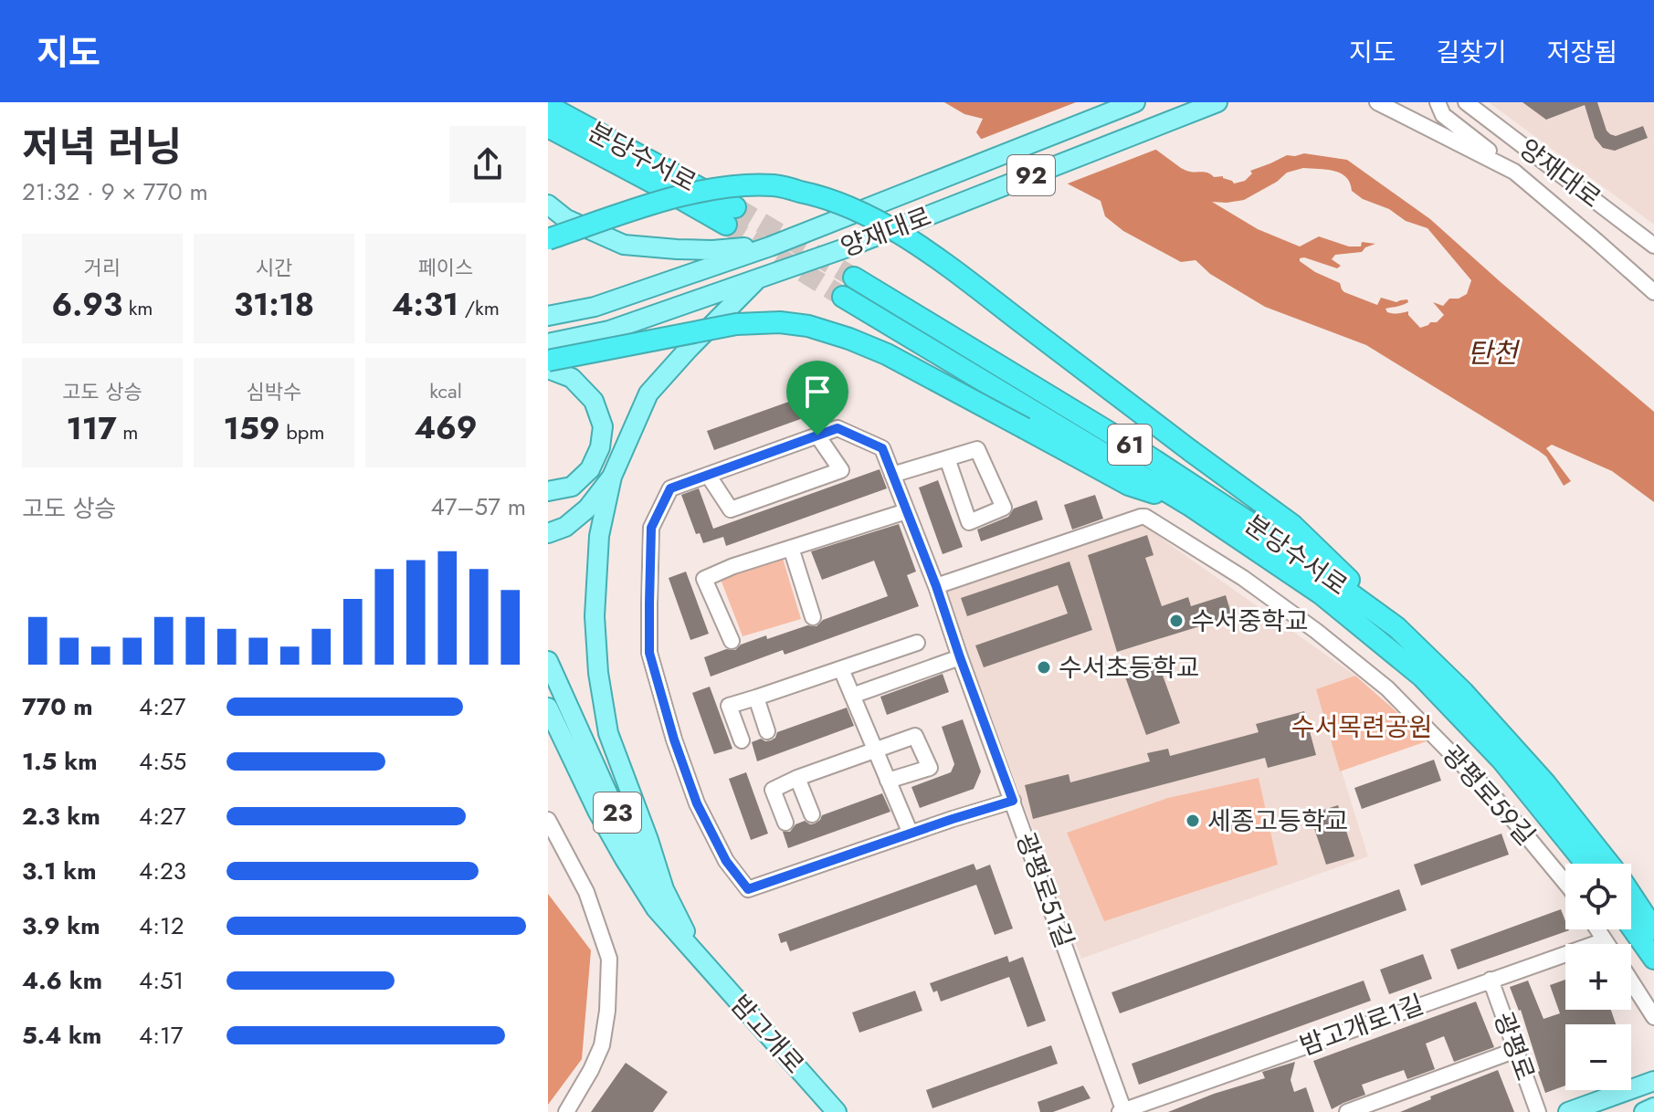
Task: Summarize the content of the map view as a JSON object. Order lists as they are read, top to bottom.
{
  "streets": {
    "highway": ["분당수서로", "61"],
    "main road": [
      "양재대로",
      "92",
      "23",
      "밤고개로"
    ],
    "street": [
      "광평로59길",
      "광평로51길",
      "밤고개로1길",
      "광평로"
    ]
  },
  "crossings": [
    ["양재대로", "92"],
    ["광평로59길", "광평로51길"],
    ["광평로51길", "밤고개로1길"],
    ["밤고개로1길", "광평로"]
  ],
  "water": ["탄천"],
  "parks": ["수서목련공원"],
  "places": ["수서중학교", "수서초등학교", "세종고등학교"],
  "page": {
    "header": "지도",
    "nav": ["지도", "길찾기", "저장됨"],
    "heading": ["저녁 러닝", "21:32 · 9 × 770 m"],
    "stats": [
      ["거리", "6.93 km"],
      ["시간", "31:18"],
      ["페이스", "4:31 /km"],
      ["고도 상승", "117 m"],
      ["심박수", "159 bpm"],
      ["kcal", "469"]
    ],
    "chart": ["고도 상승", "47–57 m"],
    "list": [
      {
        "name": "770 m",
        "note": "4:27"
      },
      {
        "name": "1.5 km",
        "note": "4:55"
      },
      {
        "name": "2.3 km",
        "note": "4:27"
      },
      {
        "name": "3.1 km",
        "note": "4:23"
      },
      {
        "name": "3.9 km",
        "note": "4:12"
      },
      {
        "name": "4.6 km",
        "note": "4:51"
      },
      {
        "name": "5.4 km",
        "note": "4:17"
      }
    ],
    "map_buttons": ["+", "−"]
  }
}
